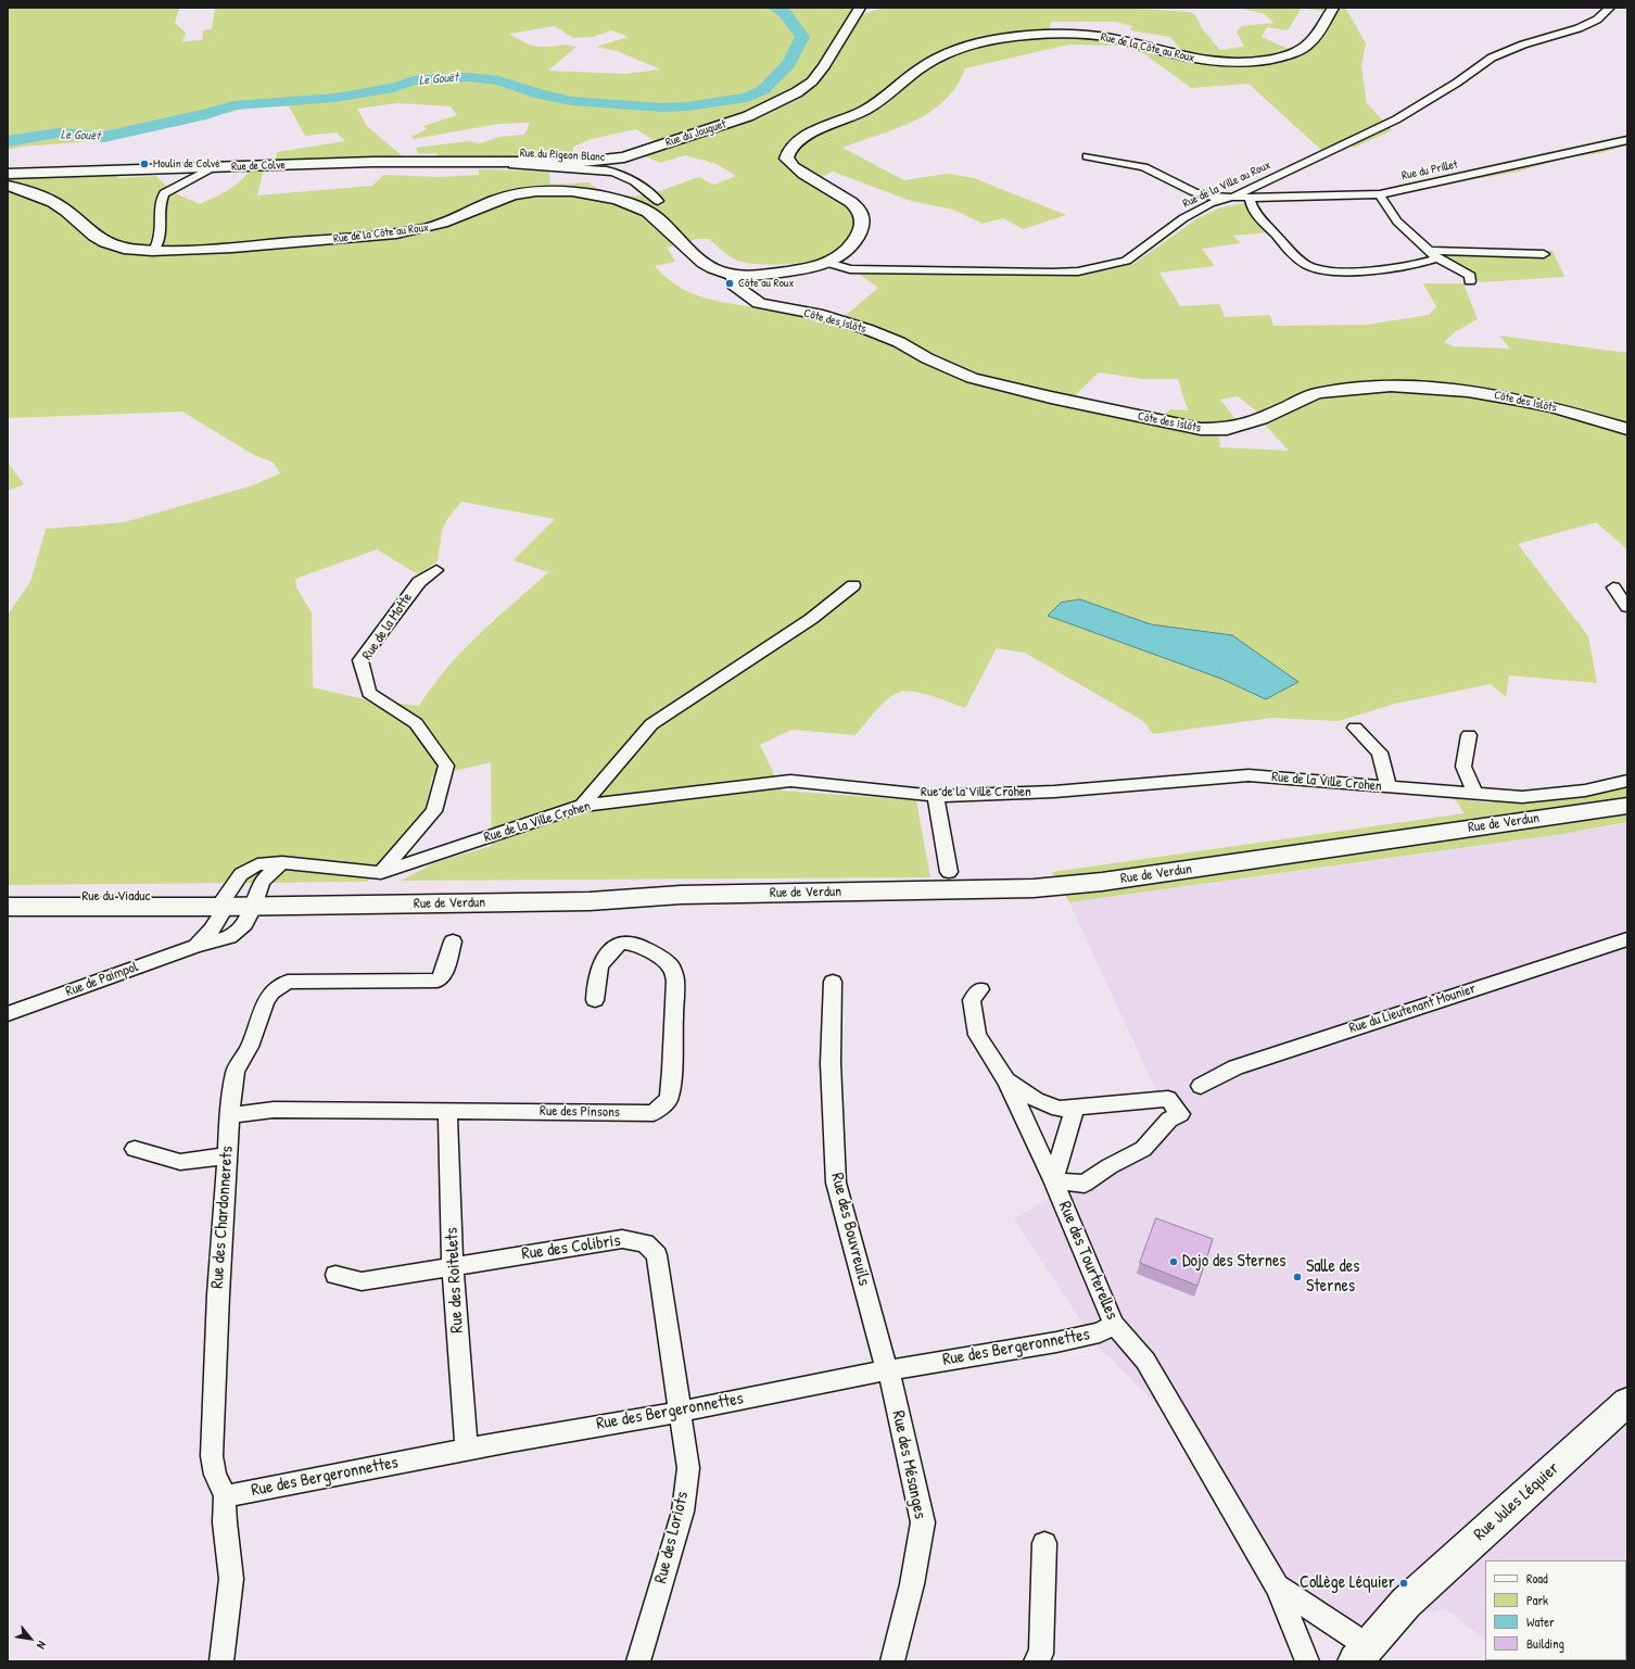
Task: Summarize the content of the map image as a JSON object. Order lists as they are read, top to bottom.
{
  "streets": {
    "main road": [
      "Rue de la Côte au Roux",
      "Rue du Jouguet",
      "Rue de Colve",
      "Côte des Islôts",
      "Rue de Verdun",
      "Rue du Viaduc",
      "Rue Jules Léquier"
    ],
    "street": [
      "Rue du Pigeon Blanc",
      "Rue du Prillet",
      "Rue de la Ville au Roux",
      "Rue de la Motte",
      "Rue de la Ville Crohen",
      "Rue de Paimpol",
      "Rue du Lieutenant Mounier",
      "Rue des Pinsons",
      "Rue des Chardonnerets",
      "Rue des Bouvreuils",
      "Rue des Colibris",
      "Rue des Tourterelles",
      "Rue des Roitelets",
      "Rue des Bergeronnettes",
      "Rue des Mésanges",
      "Rue des Loriots"
    ]
  },
  "crossings": [
    ["Rue de la Côte au Roux", "Rue de la Ville au Roux"],
    ["Rue de la Côte au Roux", "Côte des Islôts"],
    ["Rue du Jouguet", "Rue du Pigeon Blanc"],
    ["Rue du Jouguet", "Rue de Colve"],
    ["Rue du Pigeon Blanc", "Rue de Colve"],
    ["Rue du Prillet", "Rue de la Ville au Roux"],
    ["Rue de la Motte", "Rue de la Ville Crohen"],
    ["Rue de la Ville Crohen", "Rue de Verdun"],
    ["Rue de la Ville Crohen", "Rue du Viaduc"],
    ["Rue de la Ville Crohen", "Rue de Paimpol"],
    ["Rue de Verdun", "Rue du Viaduc"],
    ["Rue de Verdun", "Rue de Paimpol"],
    ["Rue du Viaduc", "Rue de Paimpol"],
    ["Rue des Pinsons", "Rue des Chardonnerets"],
    ["Rue des Pinsons", "Rue des Roitelets"],
    ["Rue des Chardonnerets", "Rue des Bergeronnettes"],
    ["Rue des Bouvreuils", "Rue des Bergeronnettes"],
    ["Rue des Bouvreuils", "Rue des Mésanges"],
    ["Rue des Colibris", "Rue des Roitelets"],
    ["Rue des Colibris", "Rue des Bergeronnettes"],
    ["Rue des Colibris", "Rue des Loriots"],
    ["Rue des Tourterelles", "Rue des Bergeronnettes"],
    ["Rue des Tourterelles", "Rue Jules Léquier"],
    ["Rue des Roitelets", "Rue des Bergeronnettes"],
    ["Rue des Bergeronnettes", "Rue des Mésanges"],
    ["Rue des Bergeronnettes", "Rue des Loriots"]
  ],
  "water": ["Le Gouët"],
  "places": [
    "Moulin de Colvé",
    "Côte au Roux",
    "Dojo des Sternes",
    "Salle des Sternes",
    "Collège Léquier"
  ],
  "legend": [
    "Road",
    "Park",
    "Water",
    "Building"
  ],
  "north": "bottom right"
}
